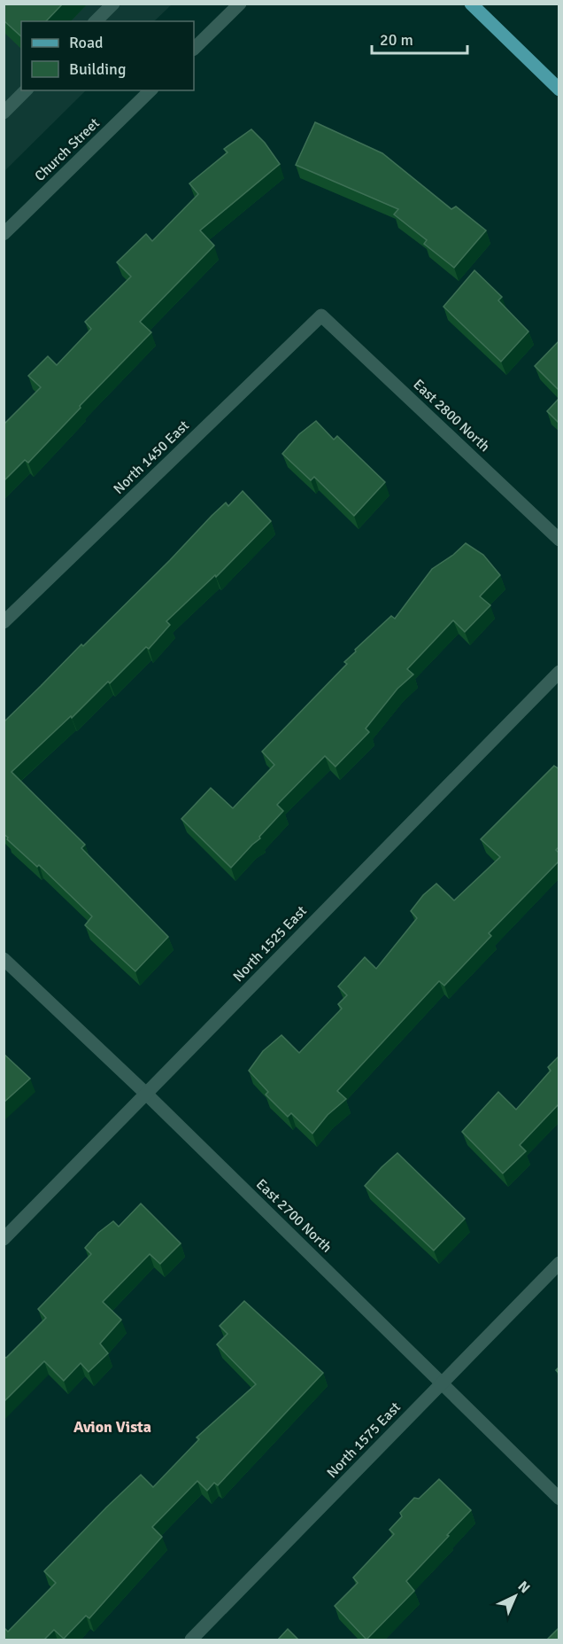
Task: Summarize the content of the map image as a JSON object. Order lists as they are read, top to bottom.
{
  "streets": {
    "street": [
      "Church Street",
      "East 2800 North",
      "North 1450 East",
      "North 1525 East",
      "East 2700 North",
      "North 1575 East"
    ]
  },
  "crossings": [
    ["East 2800 North", "North 1450 East"],
    ["North 1525 East", "East 2700 North"],
    ["East 2700 North", "North 1575 East"]
  ],
  "districts": ["Avion Vista"],
  "legend": ["Road", "Building"],
  "scale_bar": "20 m",
  "north": "top right"
}
